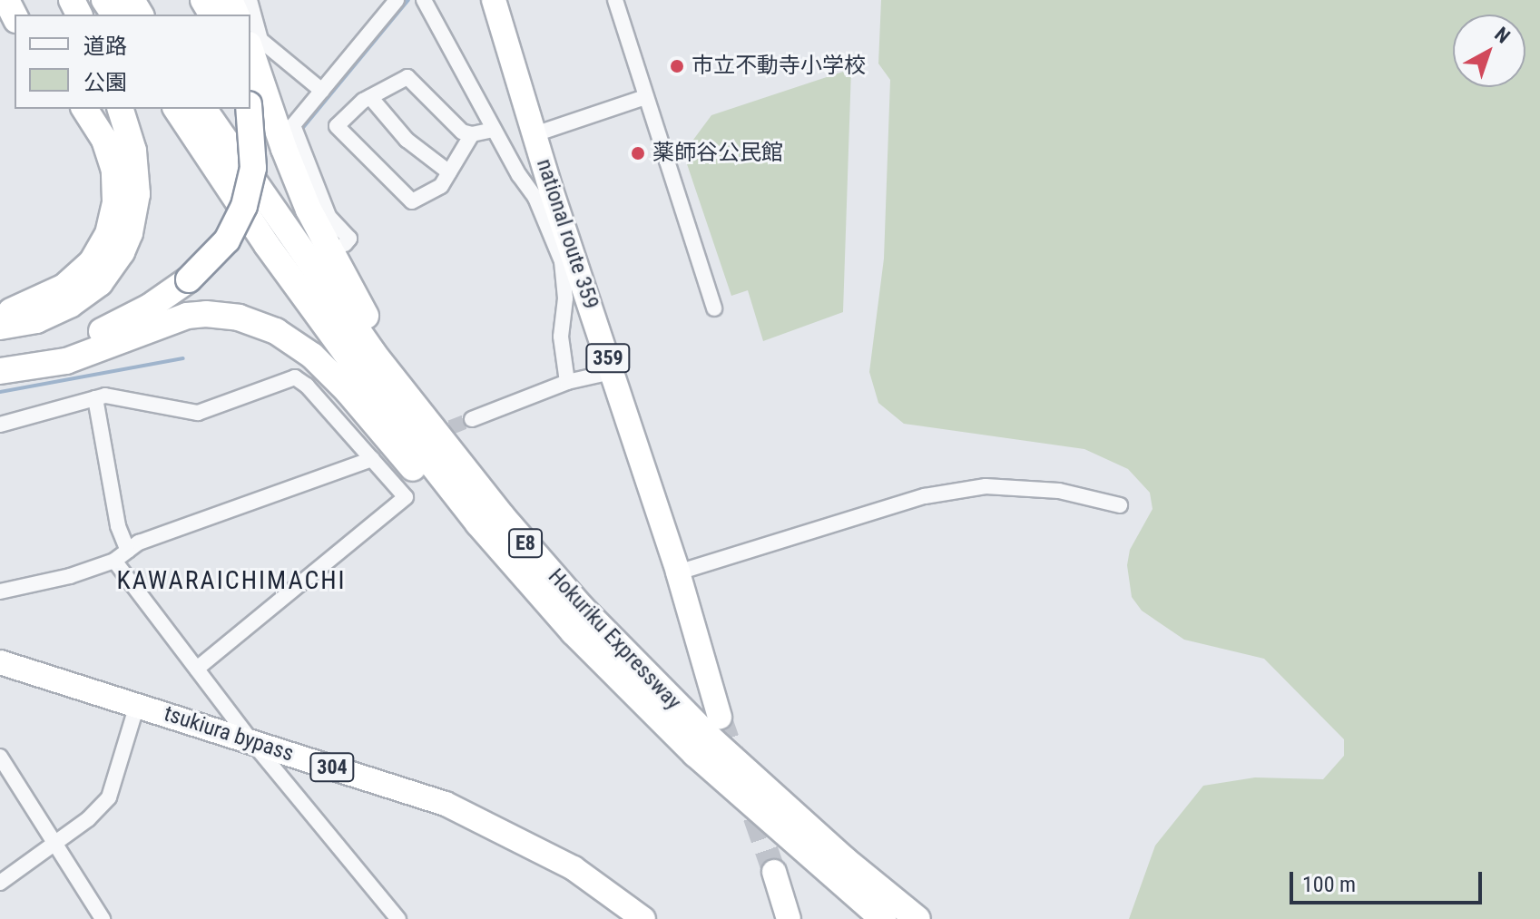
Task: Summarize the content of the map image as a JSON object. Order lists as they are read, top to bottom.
{
  "streets": {
    "highway": [
      "national route 359",
      "359",
      "E8",
      "Hokuriku Expressway",
      "tsukiura bypass",
      "304"
    ]
  },
  "districts": ["KAWARAICHIMACHI"],
  "places": ["市立不動寺小学校", "薬師谷公民館"],
  "legend": ["道路", "公園"],
  "scale_bar": "100 m",
  "north": "top right"
}
